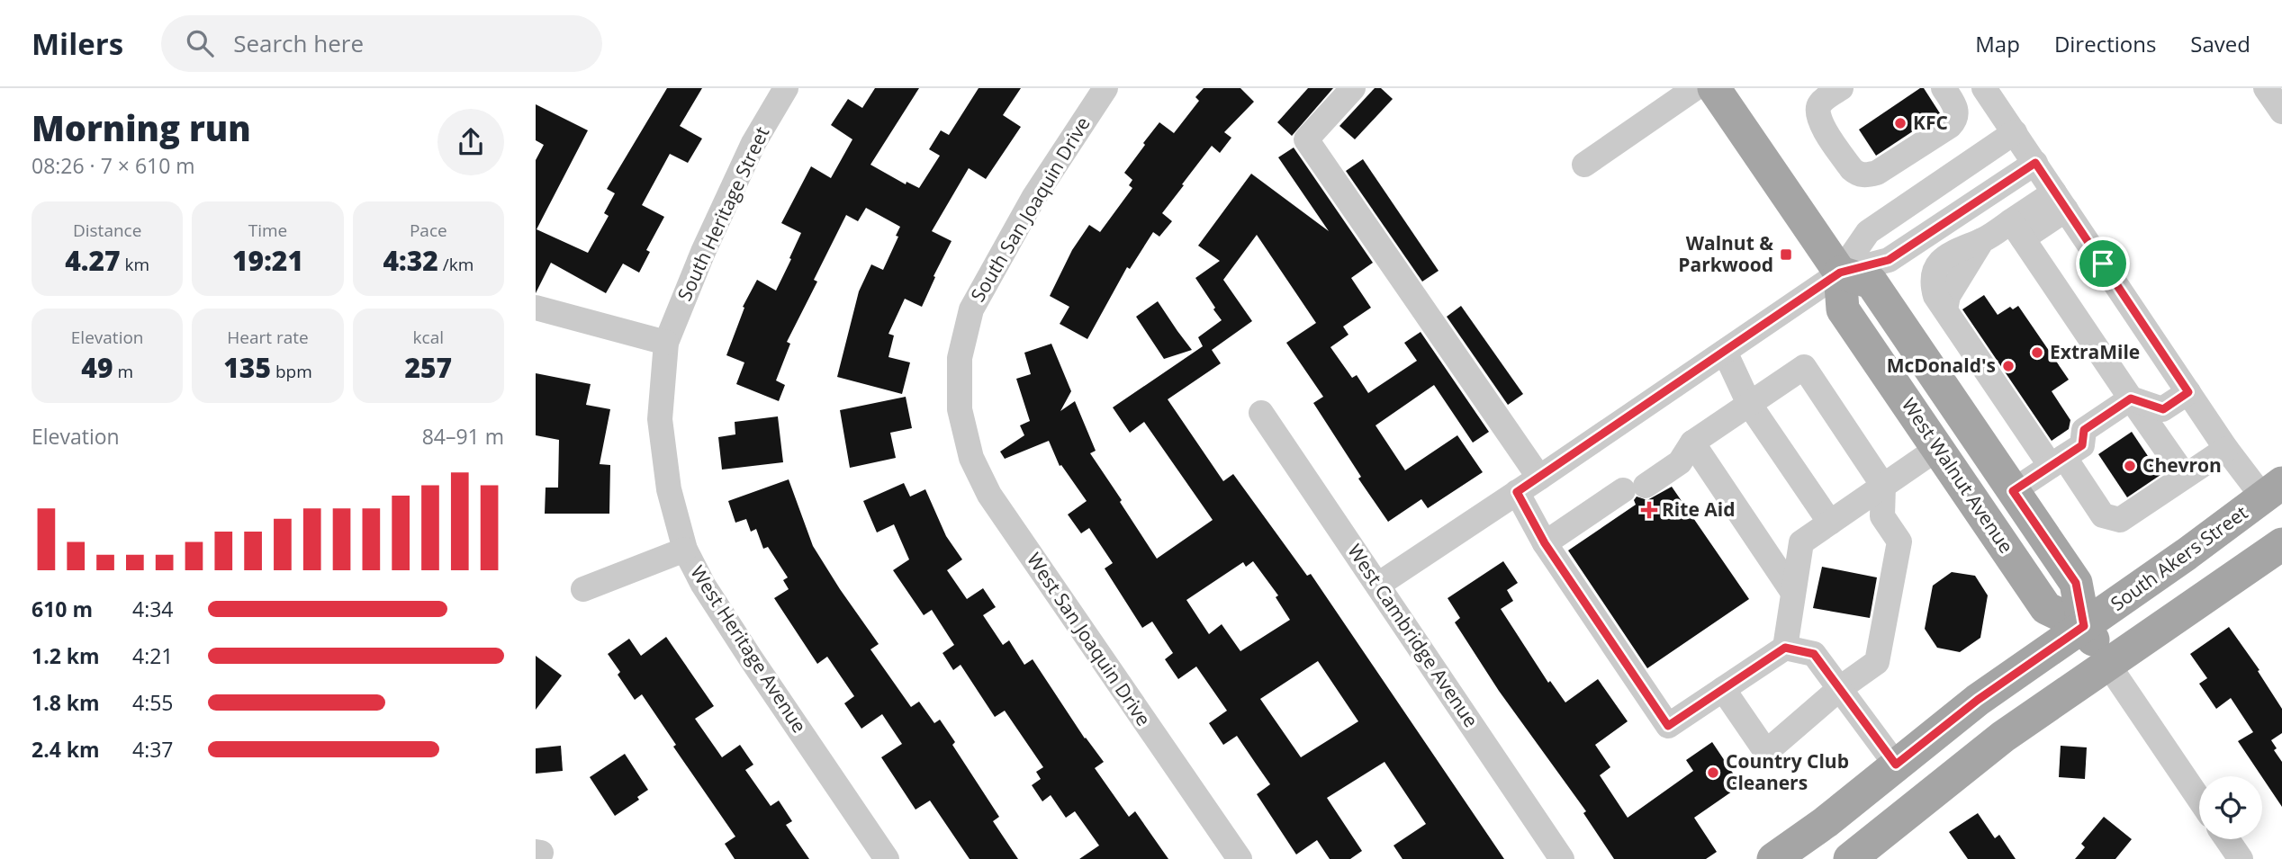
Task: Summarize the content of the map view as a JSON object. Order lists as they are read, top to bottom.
{
  "streets": {
    "main road": ["West Walnut Avenue", "South Akers Street"],
    "street": [
      "South San Joaquin Drive",
      "South Heritage Street",
      "West Cambridge Avenue",
      "West San Joaquin Drive",
      "West Heritage Avenue"
    ]
  },
  "crossings": [
    ["South San Joaquin Drive", "West San Joaquin Drive"],
    ["South Heritage Street", "West Heritage Avenue"],
    ["West Walnut Avenue", "South Akers Street"]
  ],
  "places": {
    "other": [
      "KFC",
      "ExtraMile",
      "McDonald's",
      "Chevron",
      "Country Club Cleaners"
    ],
    "transit": ["Walnut & Parkwood"],
    "health": ["Rite Aid"]
  },
  "page": {
    "header": "Milers",
    "search": "Search here",
    "nav": ["Map", "Directions", "Saved"],
    "heading": ["Morning run", "08:26 · 7 × 610 m"],
    "stats": [
      ["Distance", "4.27 km"],
      ["Time", "19:21"],
      ["Pace", "4:32 /km"],
      ["Elevation", "49 m"],
      ["Heart rate", "135 bpm"],
      ["kcal", "257"]
    ],
    "chart": ["Elevation", "84–91 m"],
    "list": [
      {
        "name": "610 m",
        "note": "4:34"
      },
      {
        "name": "1.2 km",
        "note": "4:21"
      },
      {
        "name": "1.8 km",
        "note": "4:55"
      },
      {
        "name": "2.4 km",
        "note": "4:37"
      }
    ]
  }
}
